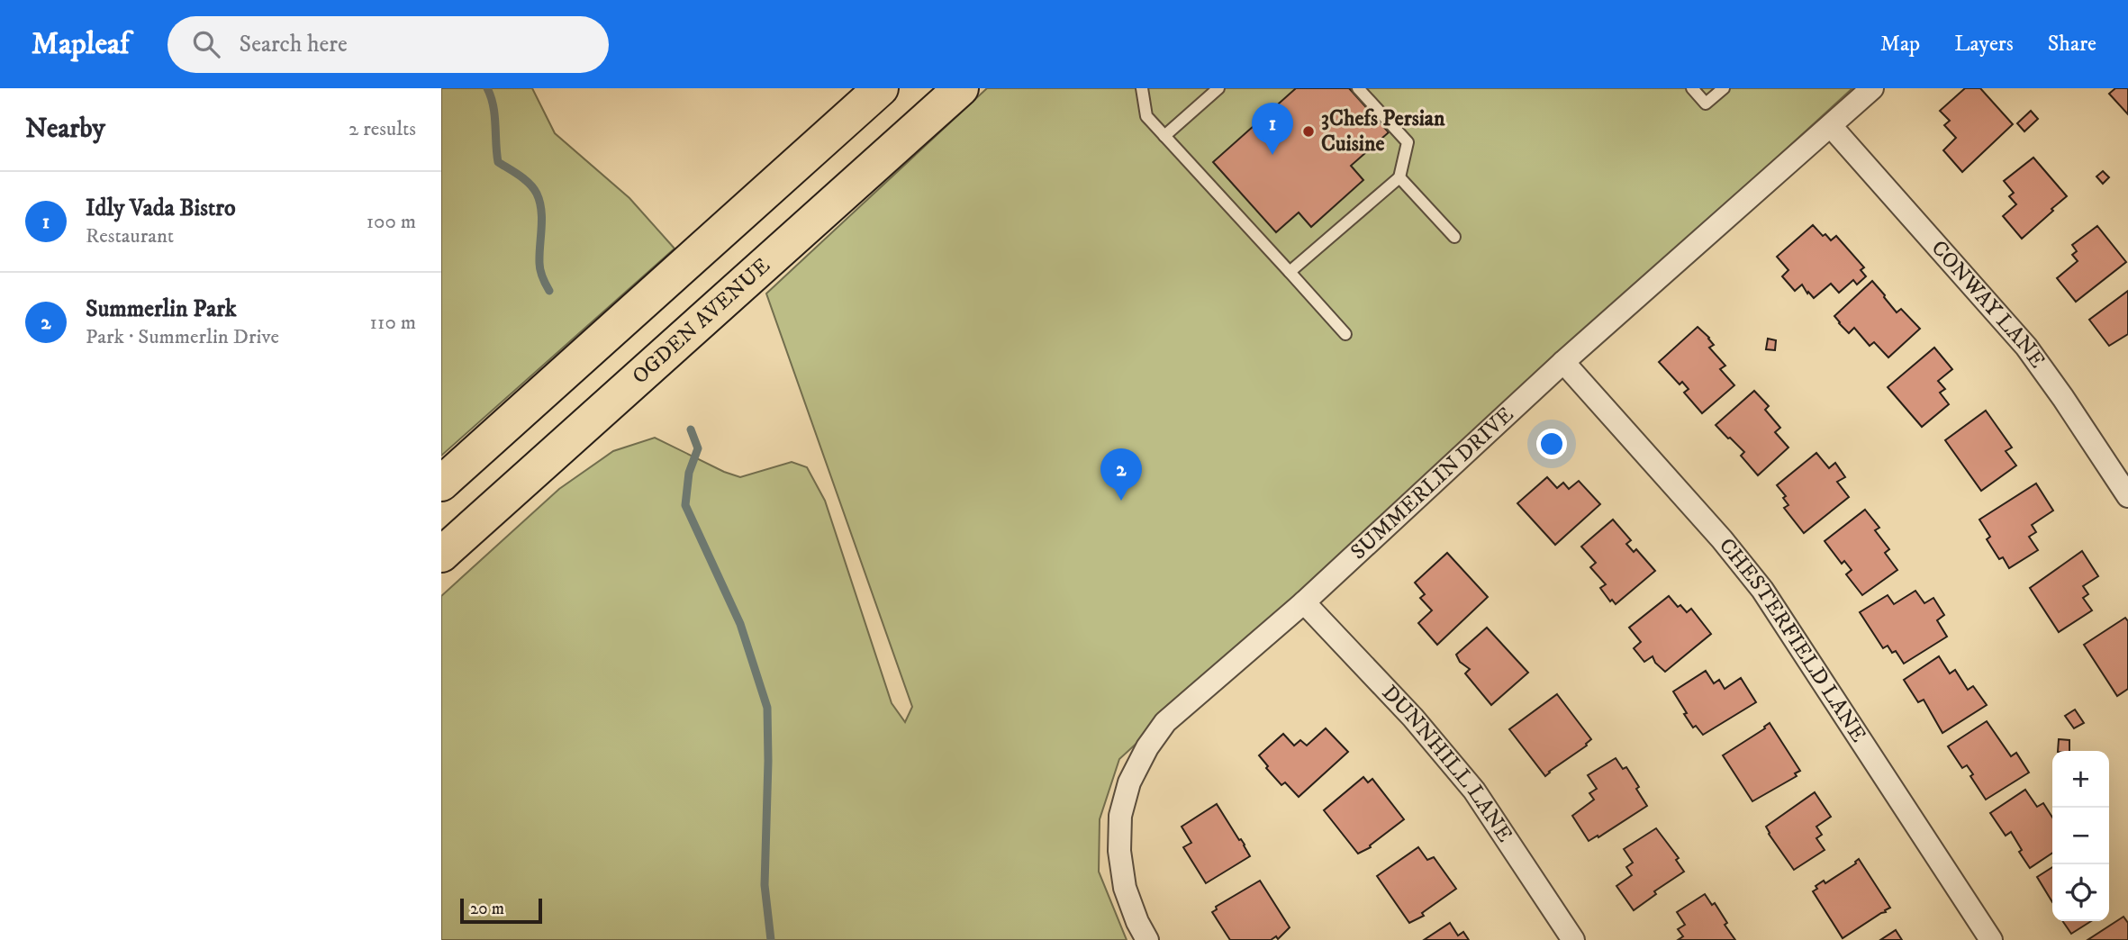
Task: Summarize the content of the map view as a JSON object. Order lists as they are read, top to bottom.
{
  "streets": {
    "main road": ["OGDEN AVENUE"],
    "street": [
      "CONWAY LANE",
      "SUMMERLIN DRIVE",
      "CHESTERFIELD LANE",
      "DUNNHILL LANE"
    ]
  },
  "crossings": [
    ["CONWAY LANE", "SUMMERLIN DRIVE"],
    ["SUMMERLIN DRIVE", "CHESTERFIELD LANE"],
    ["SUMMERLIN DRIVE", "DUNNHILL LANE"]
  ],
  "places": ["3Chefs Persian Cuisine"],
  "scale_bar": "20 m",
  "page": {
    "header": "Mapleaf",
    "search": "Search here",
    "nav": ["Map", "Layers", "Share"],
    "heading": ["Nearby", "2 results"],
    "pins": ["1", "2"],
    "list": [
      {
        "mark": "1",
        "name": "Idly Vada Bistro",
        "note": "Restaurant",
        "value": "100 m"
      },
      {
        "mark": "2",
        "name": "Summerlin Park",
        "note": "Park · Summerlin Drive",
        "value": "110 m"
      }
    ],
    "map_buttons": ["+", "−"],
    "scale": "20 m"
  }
}
